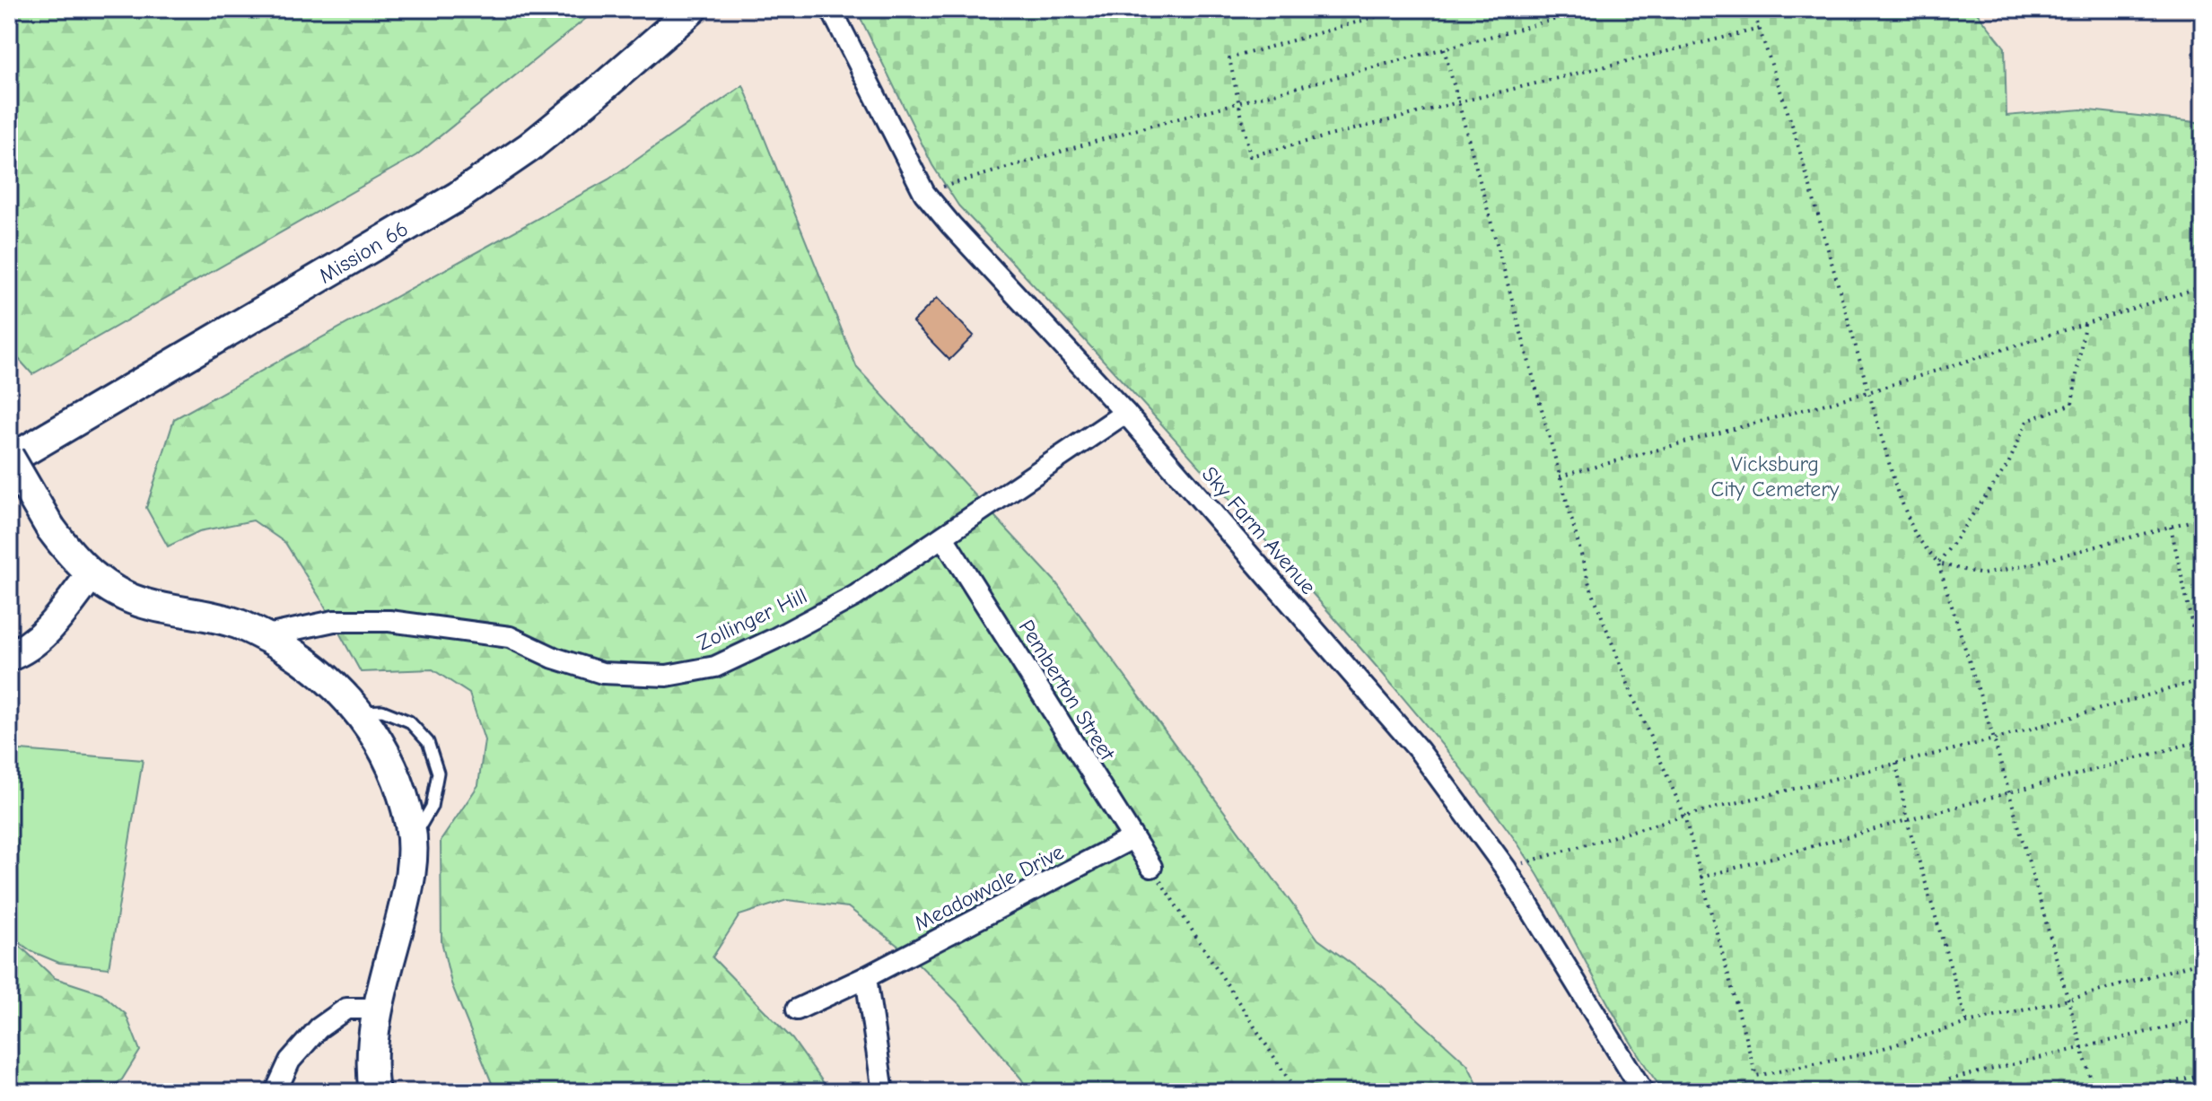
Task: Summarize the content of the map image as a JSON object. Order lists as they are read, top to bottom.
{
  "streets": {
    "street": [
      "Mission 66",
      "Sky Farm Avenue",
      "Zollinger Hill",
      "Pemberton Street",
      "Meadowvale Drive"
    ]
  },
  "crossings": [
    ["Sky Farm Avenue", "Zollinger Hill"],
    ["Zollinger Hill", "Pemberton Street"],
    ["Pemberton Street", "Meadowvale Drive"]
  ],
  "parks": ["Vicksburg City Cemetery"]
}
